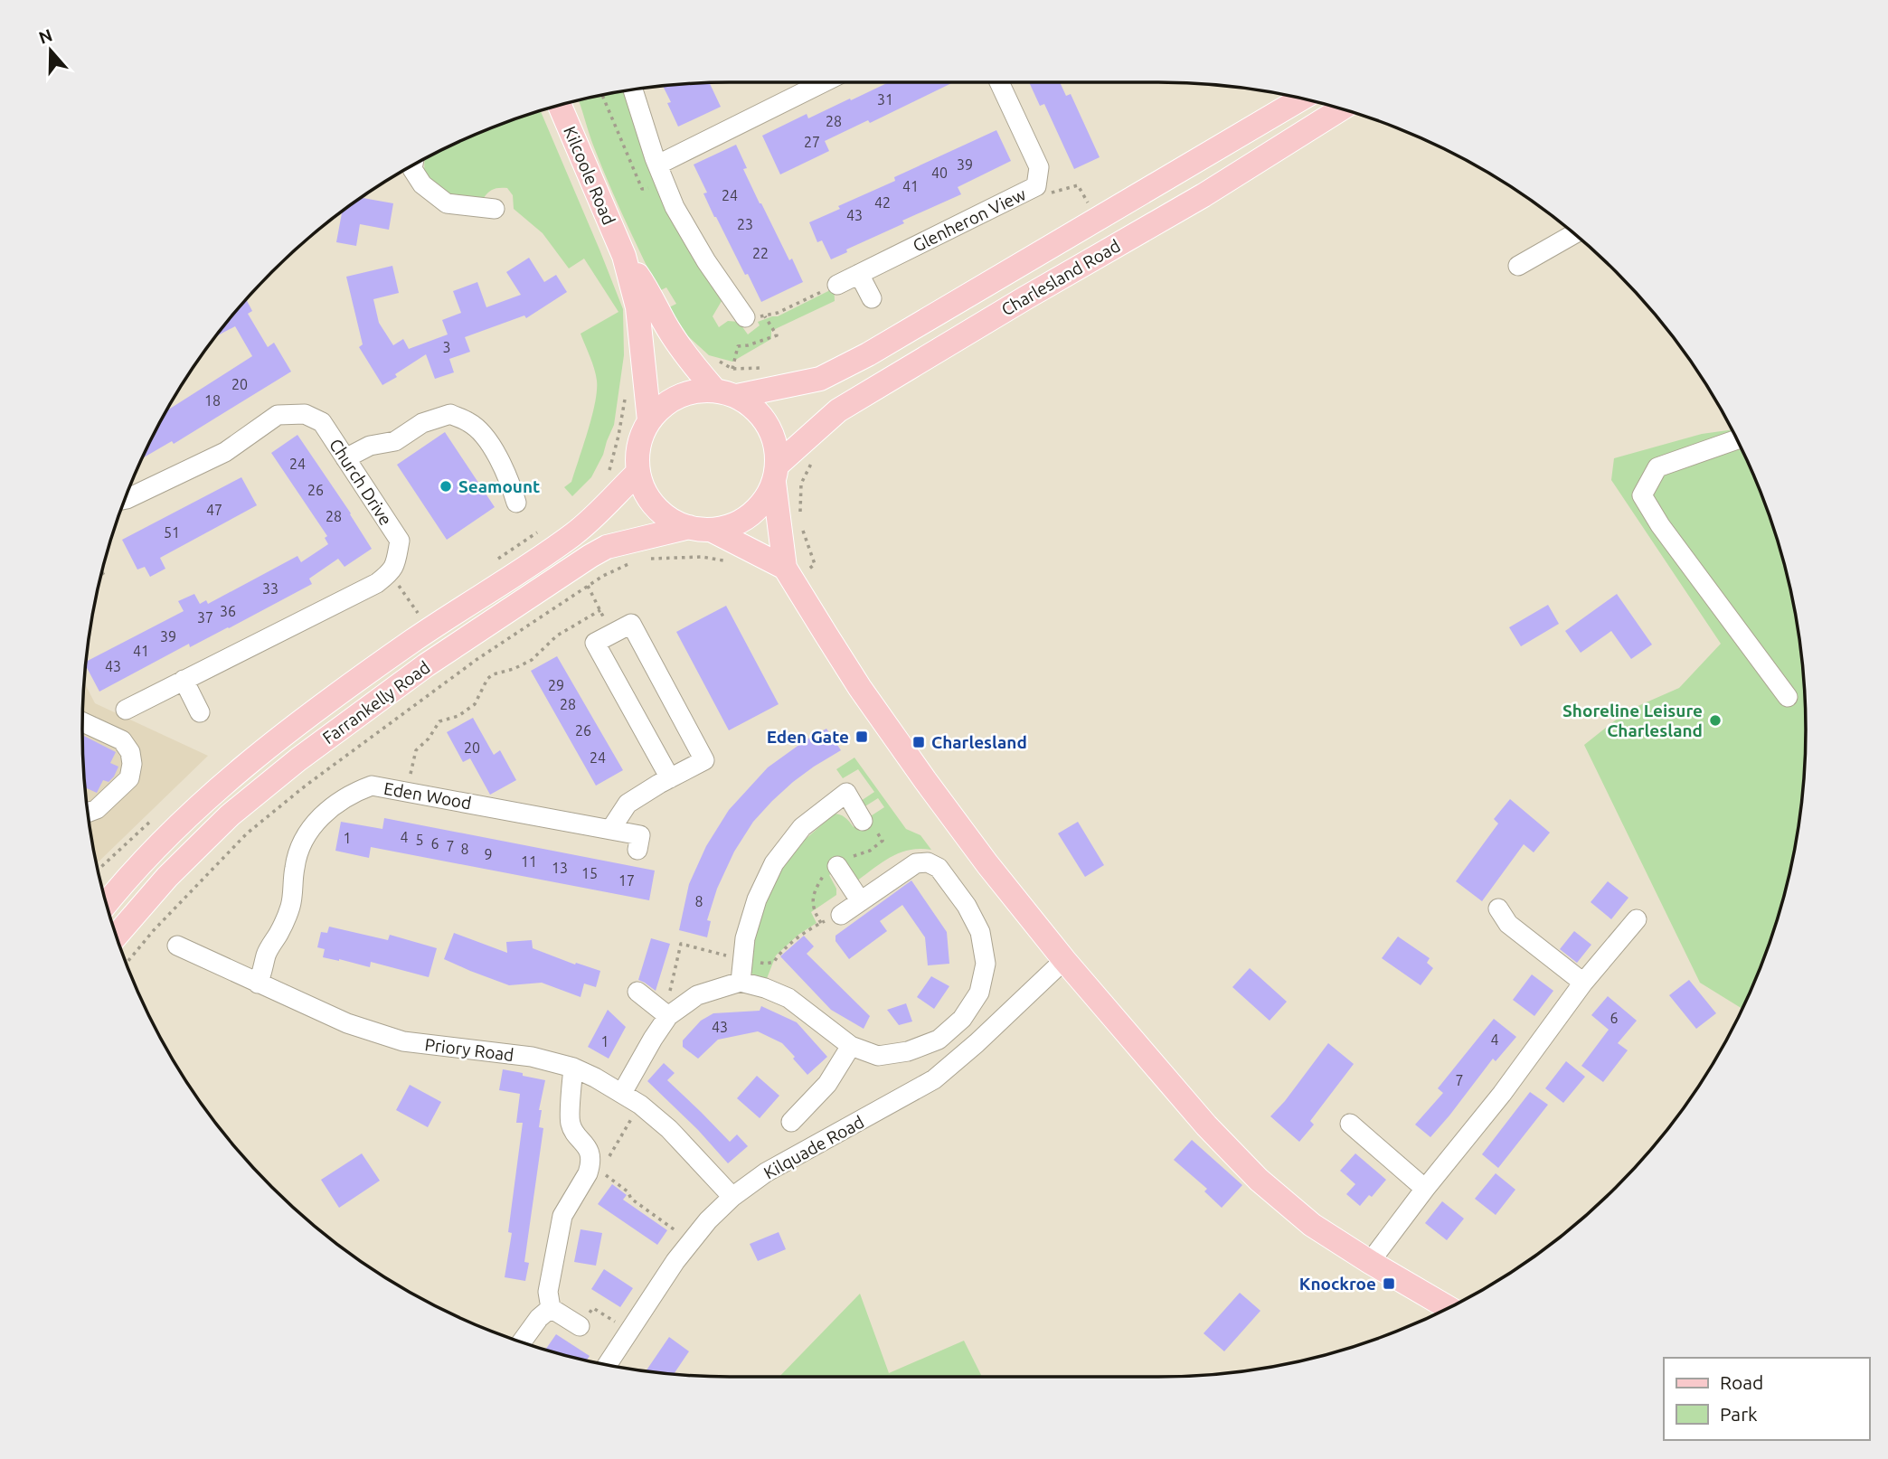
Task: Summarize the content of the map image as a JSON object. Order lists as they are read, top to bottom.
{
  "streets": {
    "main road": ["Kilcoole Road", "Charlesland Road", "Farrankelly Road"],
    "street": [
      "Glenheron View",
      "Church Drive",
      "Eden Wood",
      "Priory Road",
      "Kilquade Road"
    ]
  },
  "crossings": [
    ["Charlesland Road", "Farrankelly Road"],
    ["Eden Wood", "Priory Road"],
    ["Priory Road", "Kilquade Road"]
  ],
  "places": {
    "other": ["Seamount", "Shoreline Leisure Charlesland"],
    "transit": ["Eden Gate", "Charlesland", "Knockroe"]
  },
  "house_numbers": [
    "31",
    "28",
    "27",
    "39",
    "40",
    "41",
    "24",
    "42",
    "43",
    "23",
    "22",
    "3",
    "20",
    "18",
    "24",
    "26",
    "47",
    "28",
    "51",
    "33",
    "36",
    "37",
    "39",
    "41",
    "43",
    "29",
    "28",
    "26",
    "20",
    "24",
    "4",
    "1",
    "5",
    "6",
    "7",
    "8",
    "9",
    "11",
    "13",
    "15",
    "17",
    "8",
    "6",
    "43",
    "4",
    "1",
    "7"
  ],
  "legend": ["Road", "Park"],
  "north": "top"
}
